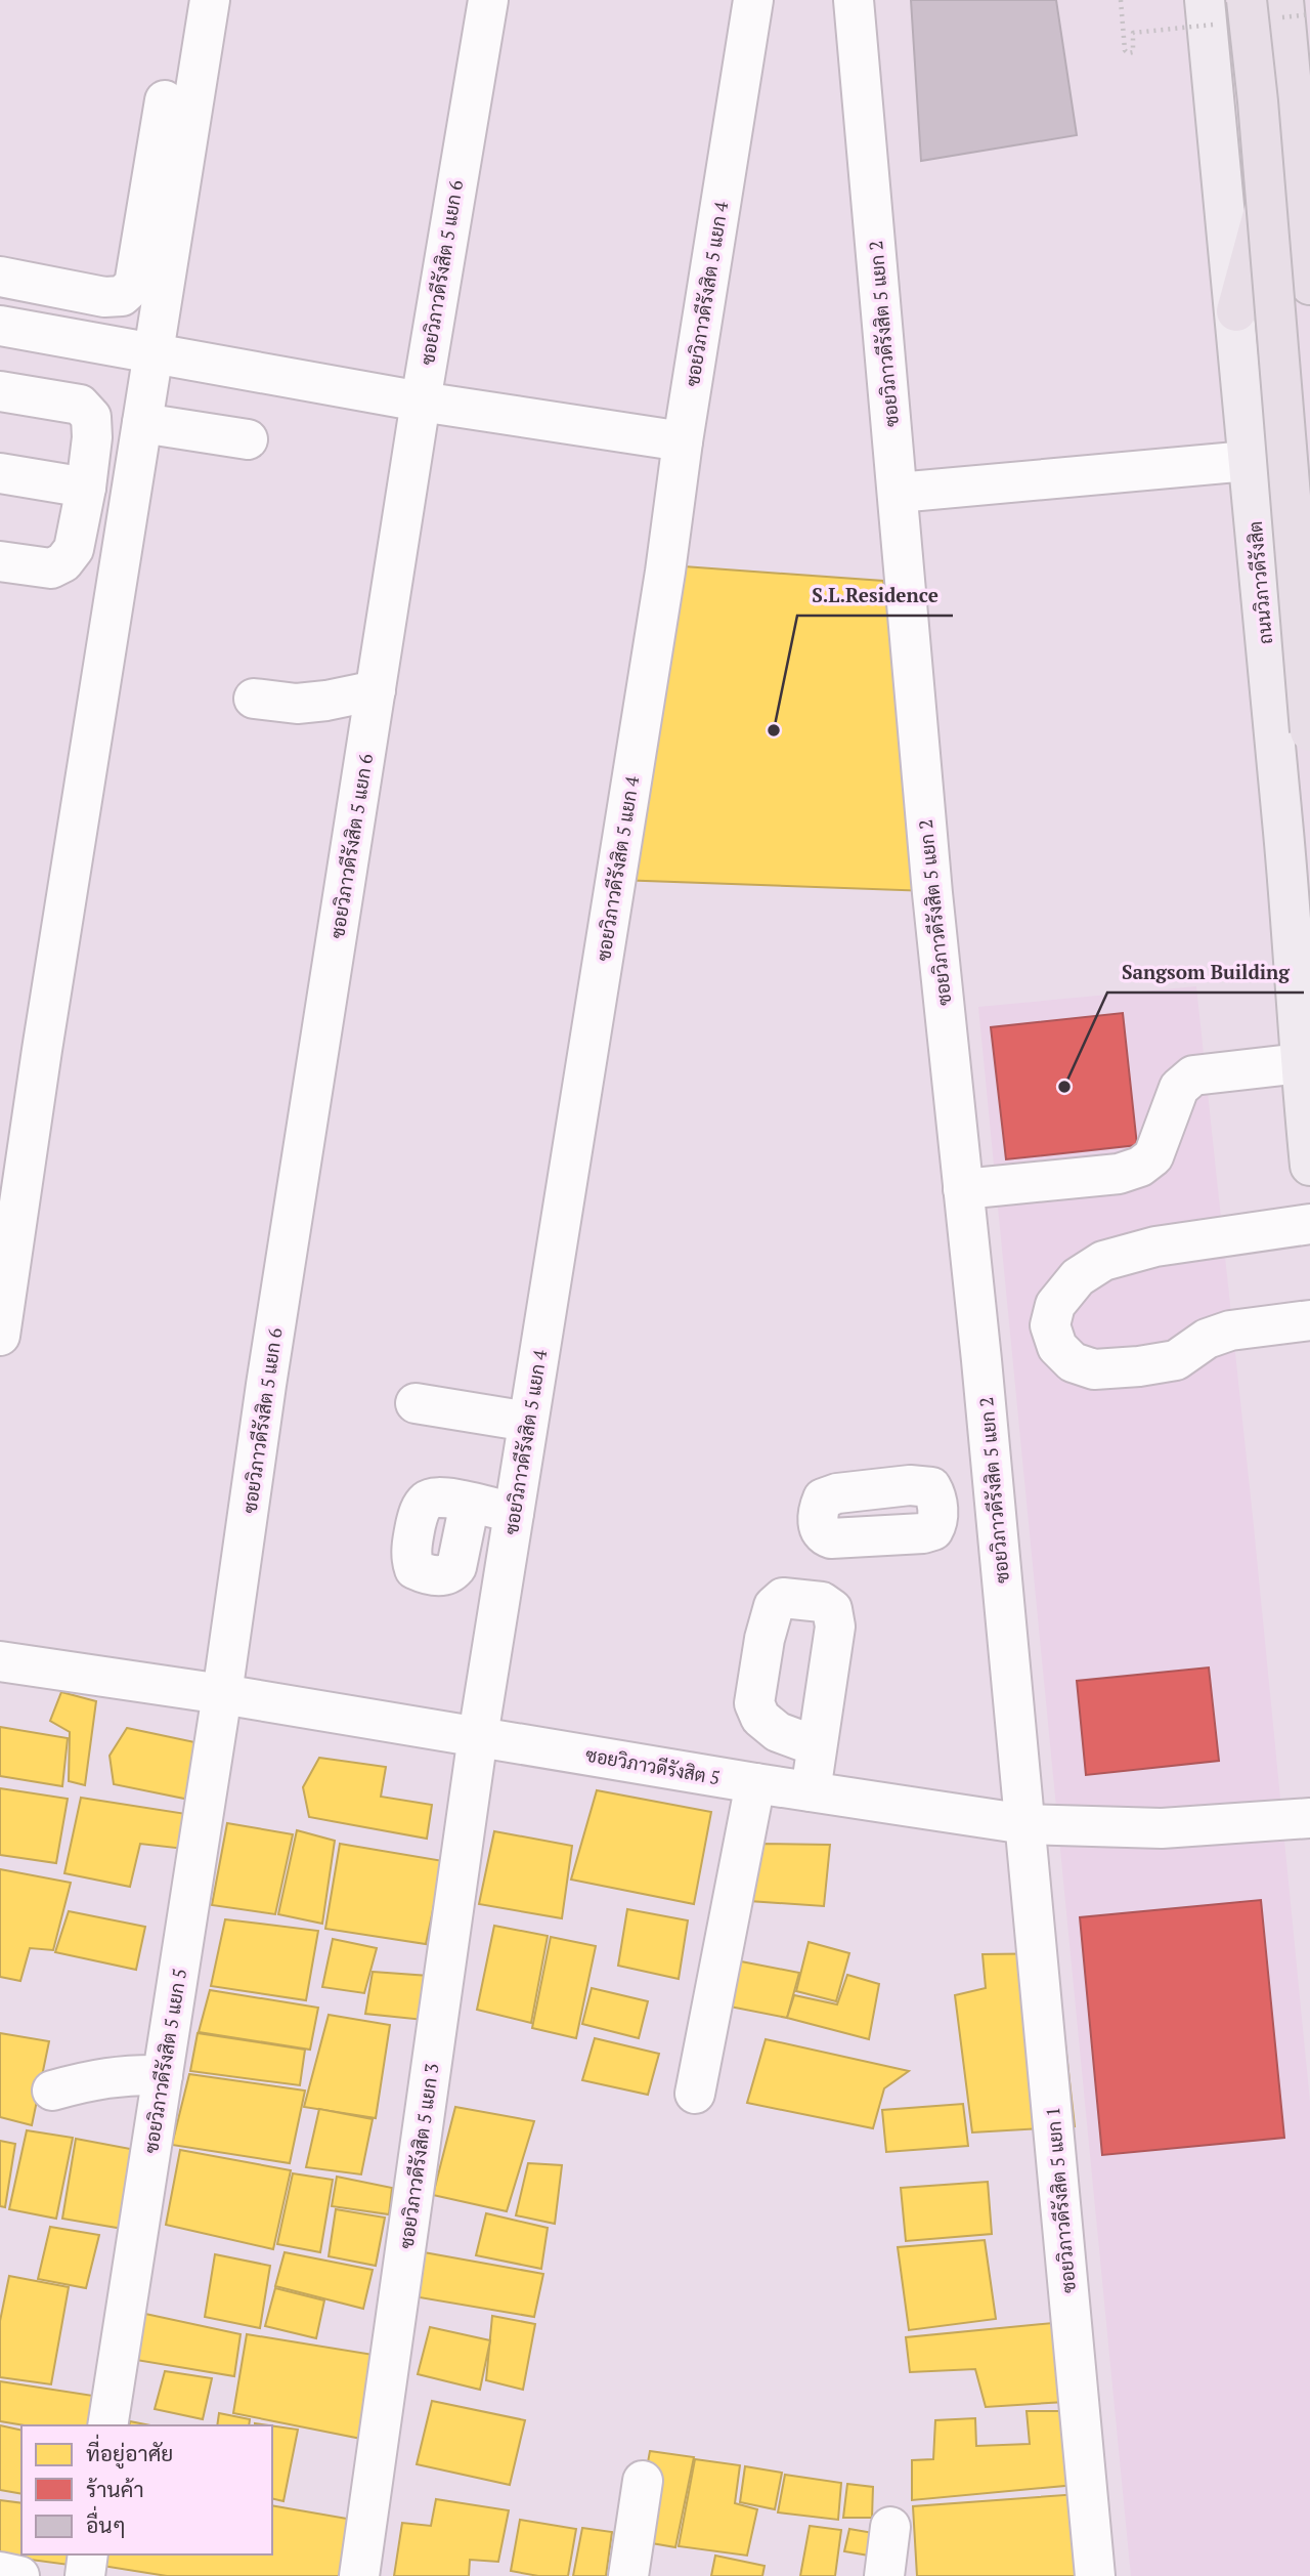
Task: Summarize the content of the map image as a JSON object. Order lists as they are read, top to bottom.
{
  "streets": {
    "main road": ["ถนนวิภาวดีรังสิต"],
    "street": [
      "ซอยวิภาวดีรังสิต 5 แยก 6",
      "ซอยวิภาวดีรังสิต 5 แยก 4",
      "ซอยวิภาวดีรังสิต 5 แยก 2",
      "ซอยวิภาวดีรังสิต 5",
      "ซอยวิภาวดีรังสิต 5 แยก 5",
      "ซอยวิภาวดีรังสิต 5 แยก 3",
      "ซอยวิภาวดีรังสิต 5 แยก 1"
    ]
  },
  "crossings": [
    ["ซอยวิภาวดีรังสิต 5 แยก 6", "ซอยวิภาวดีรังสิต 5"],
    ["ซอยวิภาวดีรังสิต 5 แยก 6", "ซอยวิภาวดีรังสิต 5 แยก 5"],
    ["ซอยวิภาวดีรังสิต 5 แยก 4", "ซอยวิภาวดีรังสิต 5"],
    ["ซอยวิภาวดีรังสิต 5 แยก 4", "ซอยวิภาวดีรังสิต 5 แยก 3"],
    ["ซอยวิภาวดีรังสิต 5 แยก 2", "ซอยวิภาวดีรังสิต 5"],
    ["ซอยวิภาวดีรังสิต 5 แยก 2", "ซอยวิภาวดีรังสิต 5 แยก 1"],
    ["ซอยวิภาวดีรังสิต 5", "ซอยวิภาวดีรังสิต 5 แยก 5"],
    ["ซอยวิภาวดีรังสิต 5", "ซอยวิภาวดีรังสิต 5 แยก 3"],
    ["ซอยวิภาวดีรังสิต 5", "ซอยวิภาวดีรังสิต 5 แยก 1"]
  ],
  "places": ["S.L.Residence", "Sangsom Building"],
  "legend": ["ที่อยู่อาศัย", "ร้านค้า", "อื่นๆ"]
}
